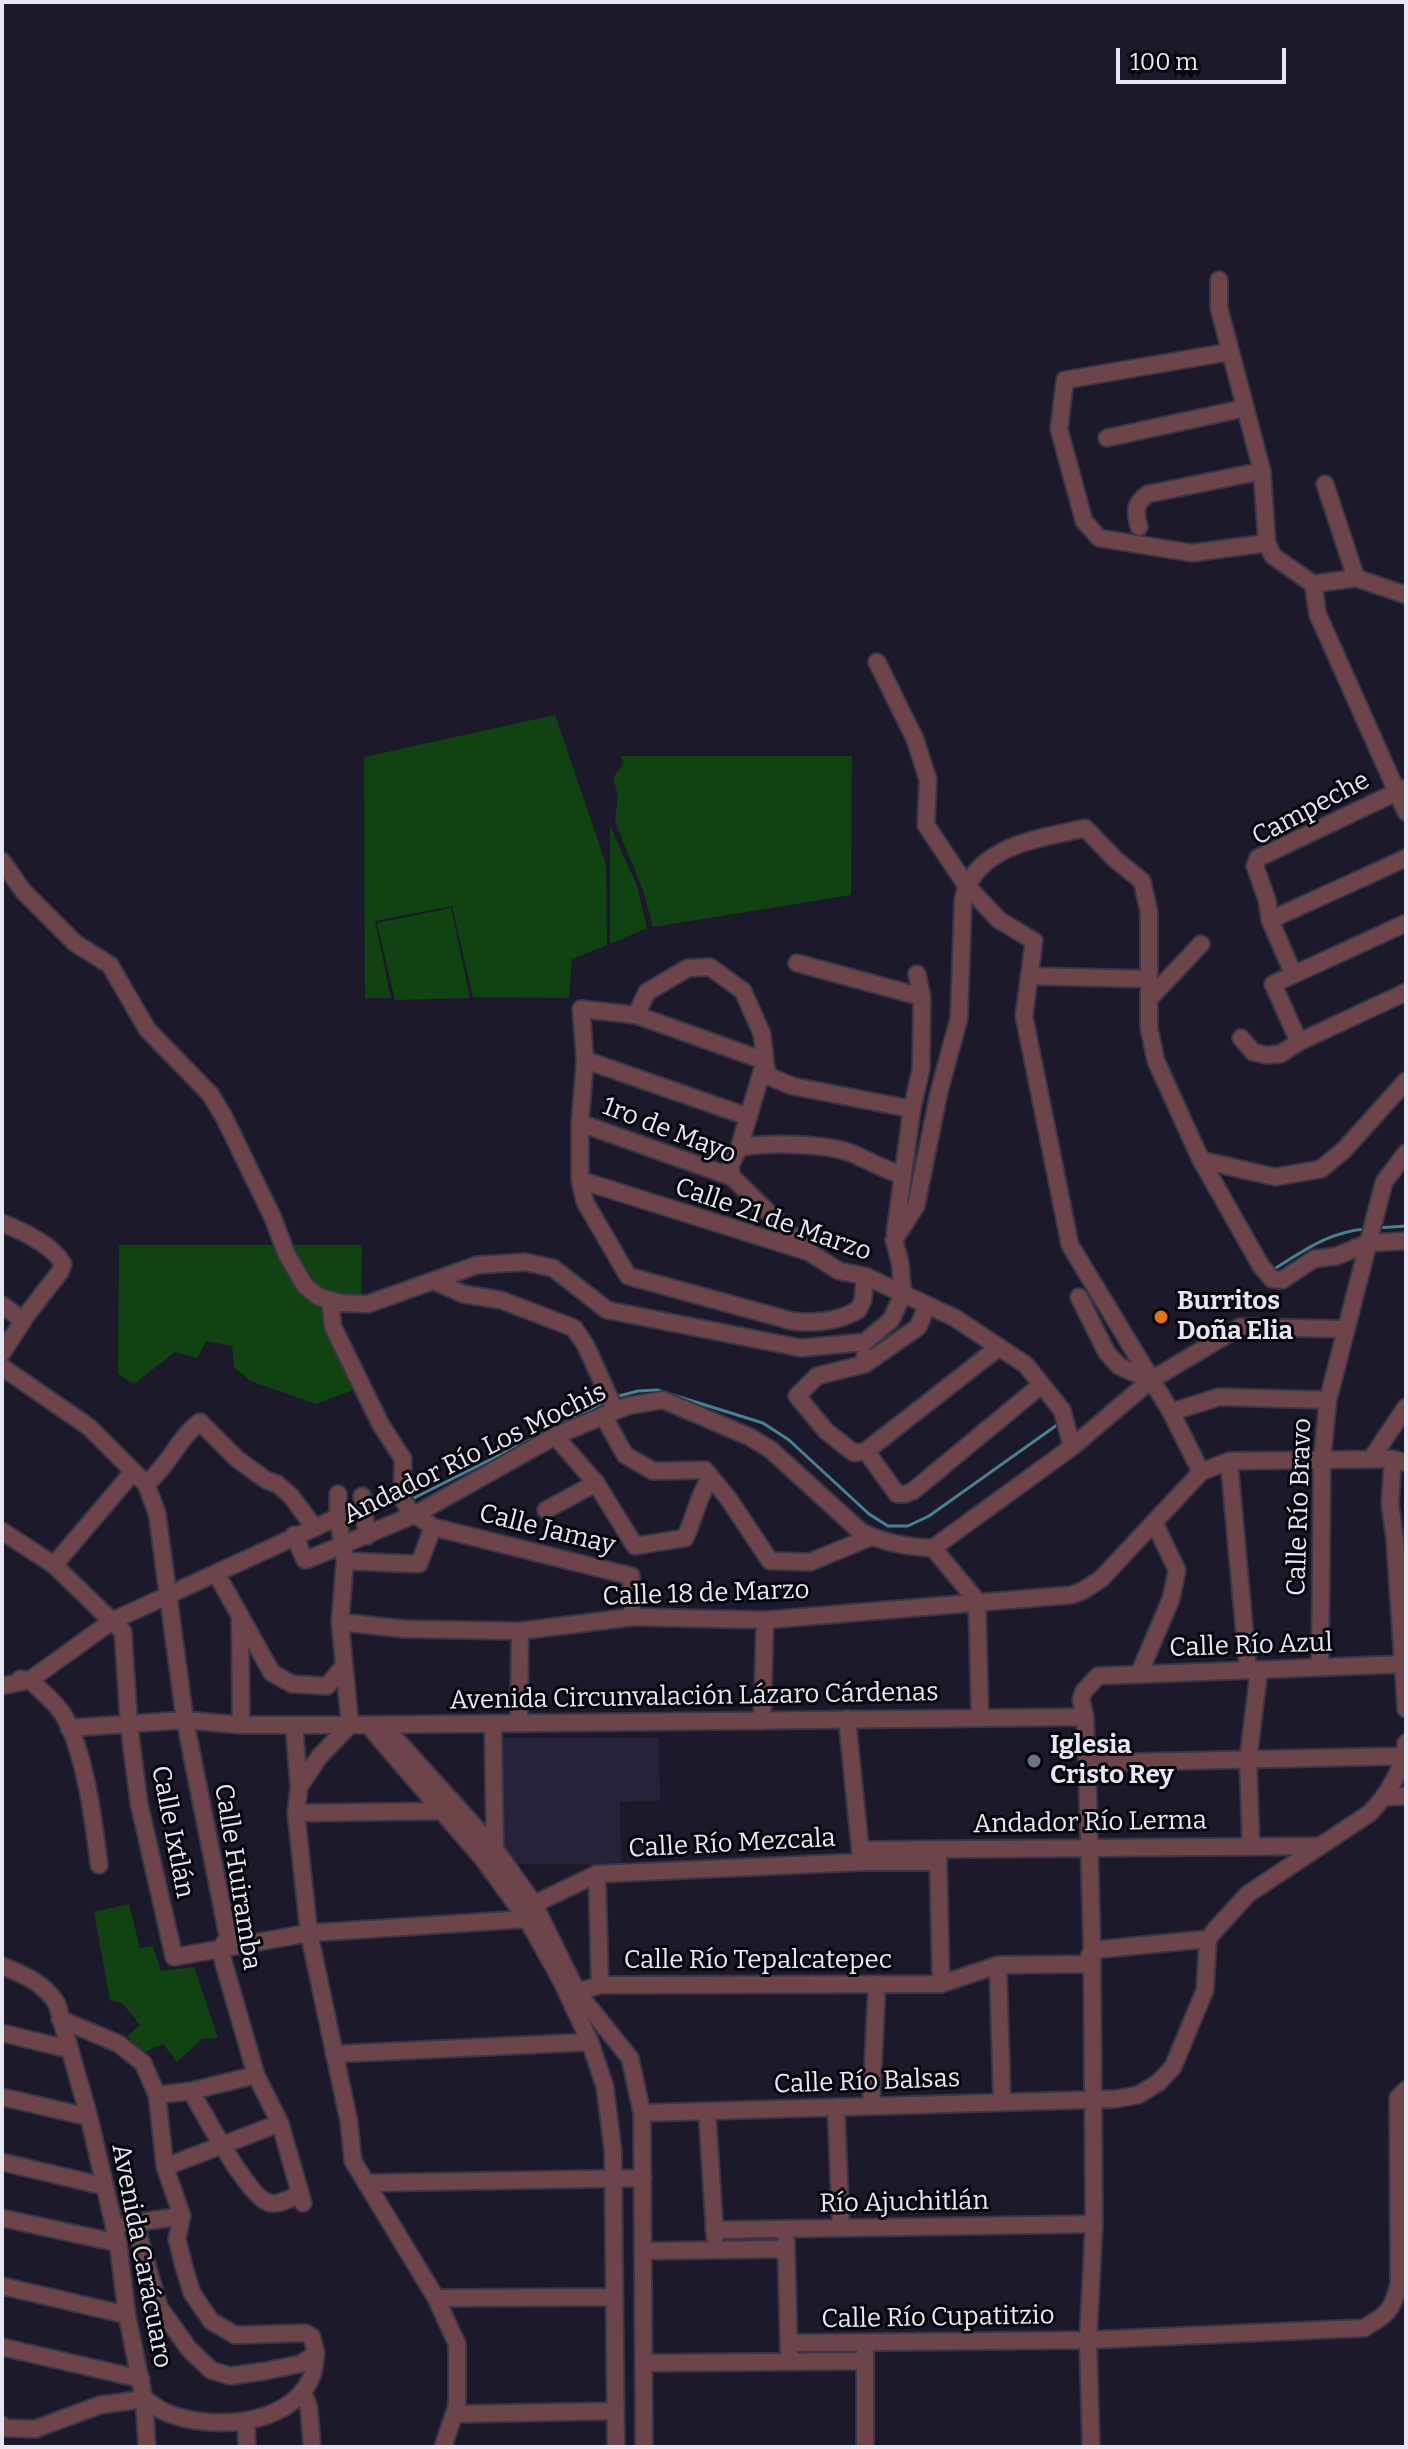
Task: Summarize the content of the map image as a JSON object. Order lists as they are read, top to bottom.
{
  "streets": {
    "street": [
      "Campeche",
      "1ro de Mayo",
      "Calle 21 de Marzo",
      "Andador Río Los Mochis",
      "Calle Río Bravo",
      "Calle Jamay",
      "Calle 18 de Marzo",
      "Calle Río Azul",
      "Avenida Circunvalación Lázaro Cárdenas",
      "Andador Río Lerma",
      "Calle Ixtlán",
      "Calle Río Mezcala",
      "Calle Huiramba",
      "Calle Río Tepalcatepec",
      "Calle Río Balsas",
      "Río Ajuchitlán",
      "Avenida Carácuaro",
      "Calle Río Cupatitzio"
    ]
  },
  "crossings": [
    ["1ro de Mayo", "Calle 21 de Marzo"],
    ["Andador Río Los Mochis", "Calle Jamay"],
    ["Calle Río Bravo", "Calle Río Azul"],
    ["Calle Jamay", "Calle 18 de Marzo"],
    ["Calle Río Azul", "Avenida Circunvalación Lázaro Cárdenas"],
    ["Avenida Circunvalación Lázaro Cárdenas", "Calle Ixtlán"],
    ["Avenida Circunvalación Lázaro Cárdenas", "Calle Huiramba"],
    ["Andador Río Lerma", "Calle Río Mezcala"],
    ["Calle Ixtlán", "Calle Huiramba"]
  ],
  "places": ["Burritos Doña Elia", "Iglesia Cristo Rey"],
  "scale_bar": "100 m"
}
